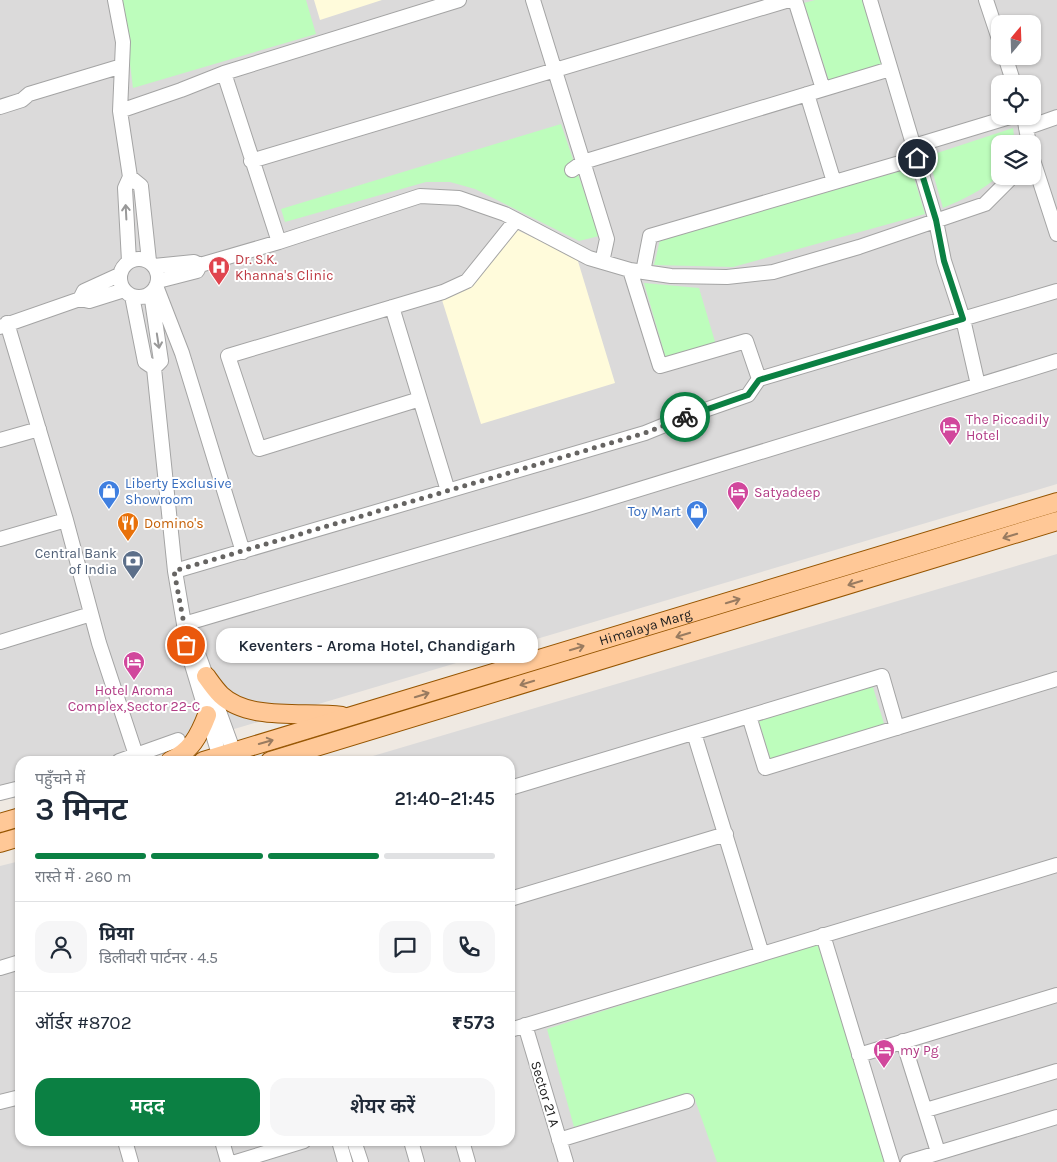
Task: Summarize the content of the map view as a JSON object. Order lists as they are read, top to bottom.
{
  "streets": {
    "main road": ["Himalaya Marg"],
    "street": ["Sector 21 A"]
  },
  "places": {
    "hospital": ["Dr. S.K. Khanna's Clinic"],
    "hotel": [
      "The Piccadily Hotel",
      "Satyadeep",
      "Hotel Aroma Complex,Sector 22-C",
      "my Pg"
    ],
    "shop": ["Liberty Exclusive Showroom", "Toy Mart"],
    "restaurant": ["Domino's"],
    "bank": ["Central Bank of India"],
    "other": ["Keventers - Aroma Hotel, Chandigarh"]
  },
  "north": "top",
  "page": {
    "bubble": "Keventers - Aroma Hotel, Chandigarh",
    "heading": ["3 मिनट", "पहुँचने में", "21:40–21:45"],
    "panel": [
      "प्रिया",
      "डिलीवरी पार्टनर · 4.5",
      "ऑर्डर #8702",
      "₹573"
    ],
    "bar": "रास्ते में · 260 m",
    "buttons": ["मदद", "शेयर करें"]
  }
}
